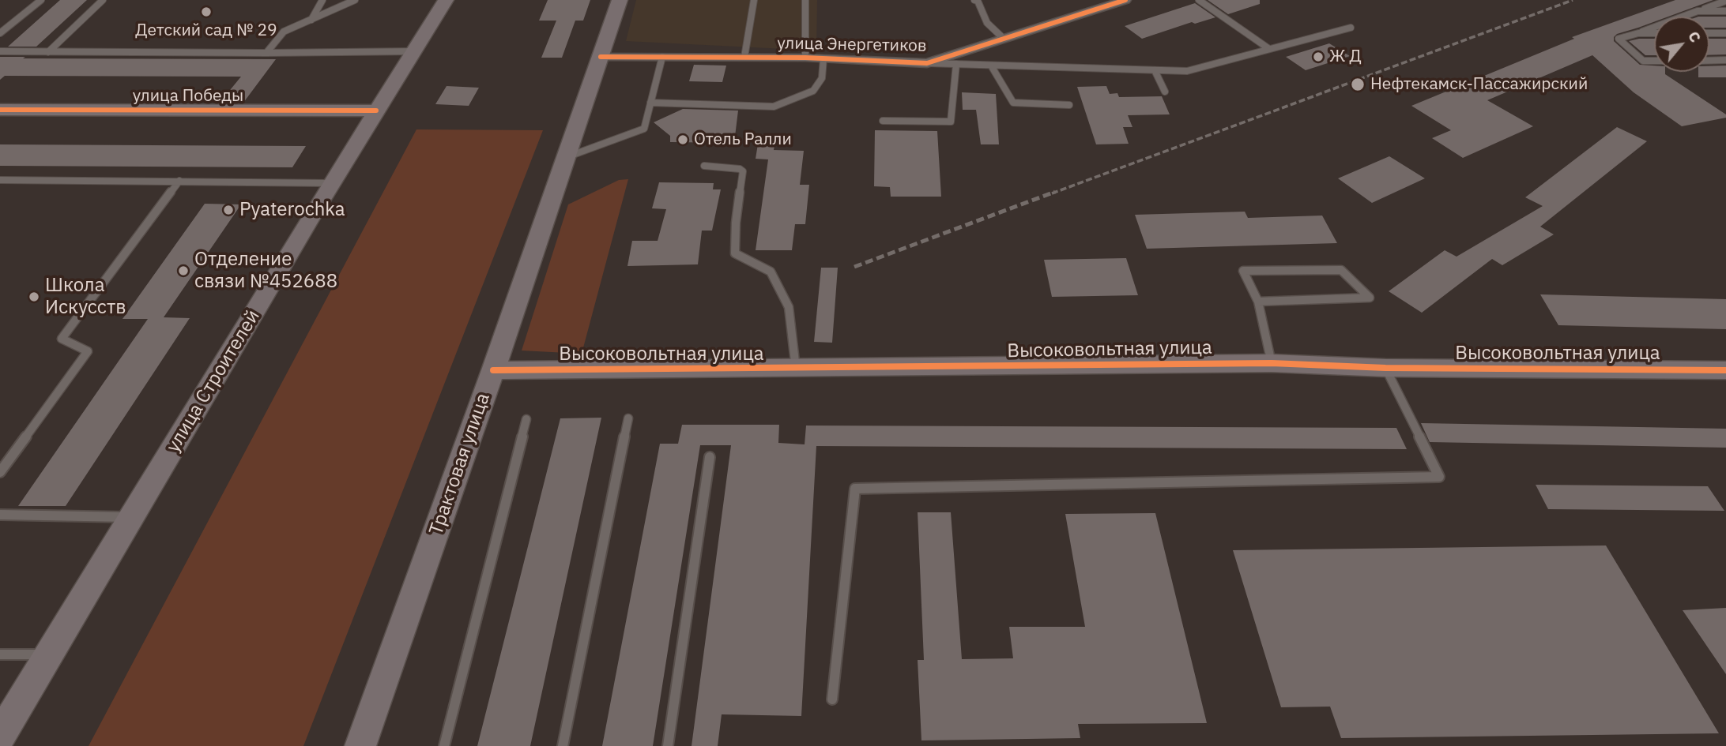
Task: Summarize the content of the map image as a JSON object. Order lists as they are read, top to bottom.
{
  "streets": {
    "main road": [
      "улица Победы",
      "Высоковольтная улица",
      "улица Строителей",
      "Трактовая улица"
    ],
    "street": ["улица Энергетиков"]
  },
  "crossings": [
    ["улица Энергетиков", "Трактовая улица"],
    ["улица Победы", "улица Строителей"],
    ["Высоковольтная улица", "Трактовая улица"]
  ],
  "places": [
    "Детский сад № 29",
    "Ж Д",
    "Нефтекамск-Пассажирский",
    "Отель Ралли",
    "Pyaterochka",
    "Отделение связи №452688",
    "Школа Искусств"
  ],
  "north": "top right"
}
